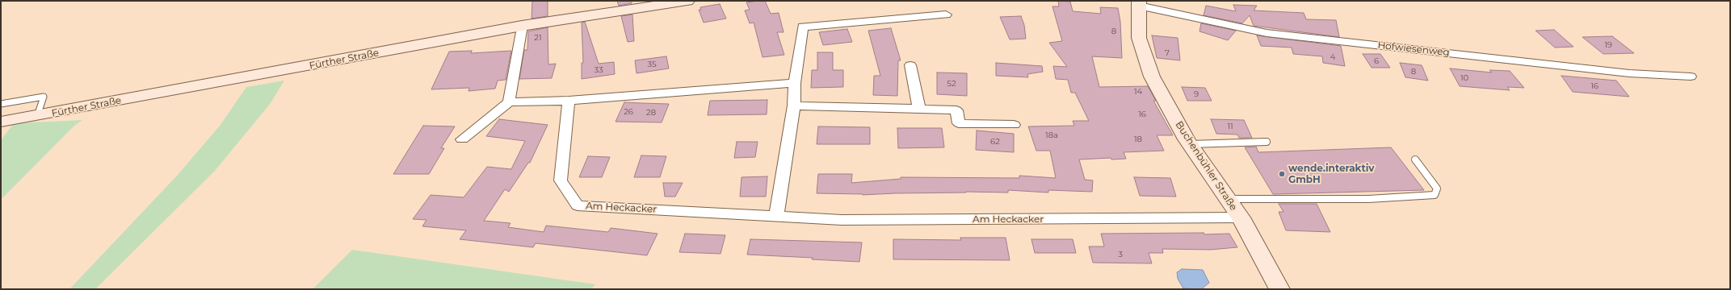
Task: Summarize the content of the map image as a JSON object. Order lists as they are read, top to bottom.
{
  "streets": {
    "street": [
      "Hofwiesenweg",
      "Fürther Straße",
      "Buchenbühler Straße",
      "Am Heckacker"
    ]
  },
  "crossings": [
    ["Hofwiesenweg", "Buchenbühler Straße"],
    ["Buchenbühler Straße", "Am Heckacker"]
  ],
  "places": ["wende.interaktiv GmbH"],
  "house_numbers": [
    "8",
    "21",
    "19",
    "7",
    "4",
    "6",
    "35",
    "33",
    "8",
    "10",
    "52",
    "16",
    "14",
    "9",
    "26",
    "28",
    "16",
    "11",
    "18a",
    "18",
    "62",
    "3"
  ]
}
